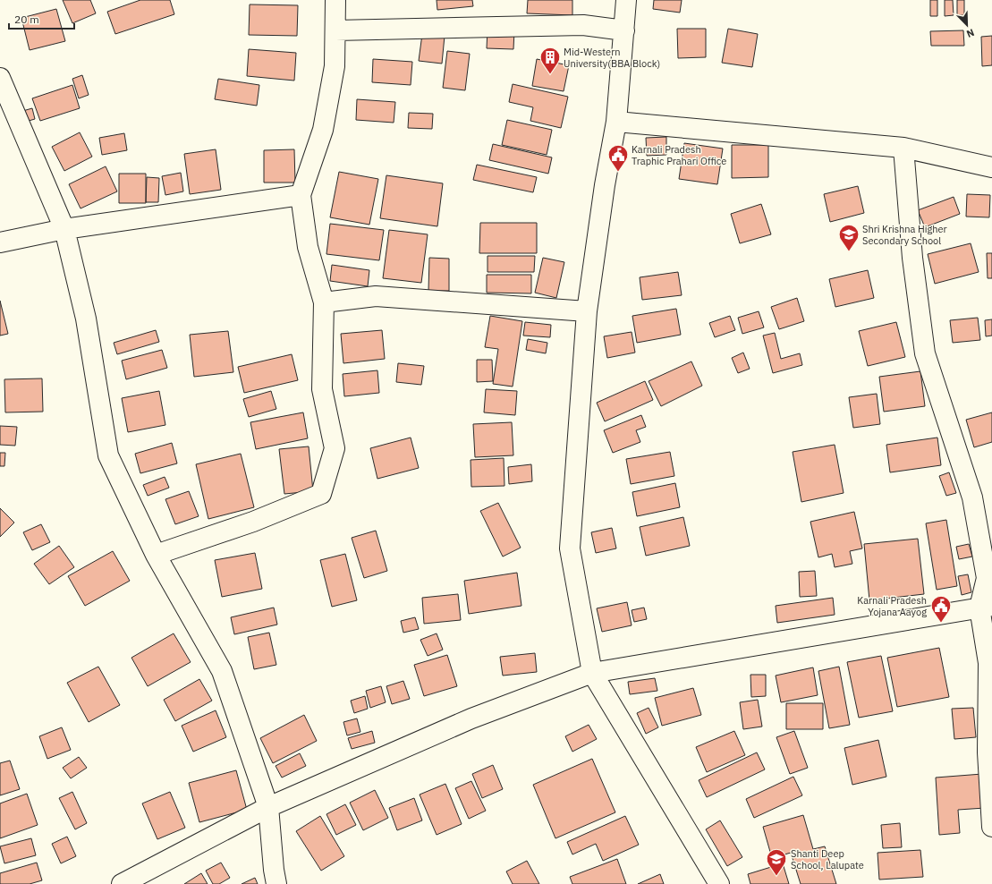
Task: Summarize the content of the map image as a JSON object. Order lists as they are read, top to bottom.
{
  "places": {
    "building": ["Mid-Western University(BBA Block)"],
    "public building": ["Karnali Pradesh Traphic Prahari Office", "Karnali Pradesh Yojana Aayog"],
    "school or university": ["Shri Krishna Higher Secondary School", "Shanti Deep School, Lalupate"]
  },
  "scale_bar": "20 m",
  "north": "bottom right"
}
